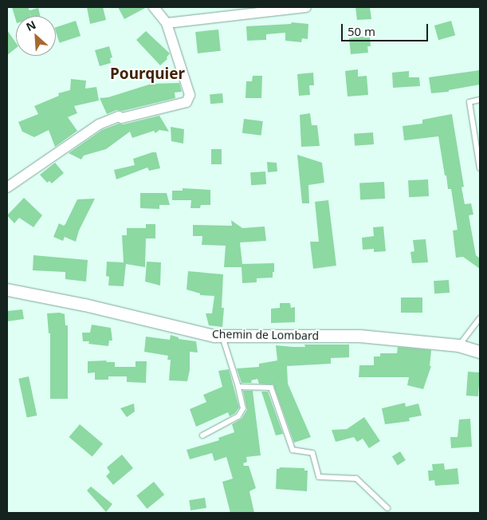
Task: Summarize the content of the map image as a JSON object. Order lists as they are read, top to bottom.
{
  "streets": {
    "street": ["Chemin de Lombard"]
  },
  "districts": ["Pourquier"],
  "scale_bar": "50 m",
  "north": "top left"
}
